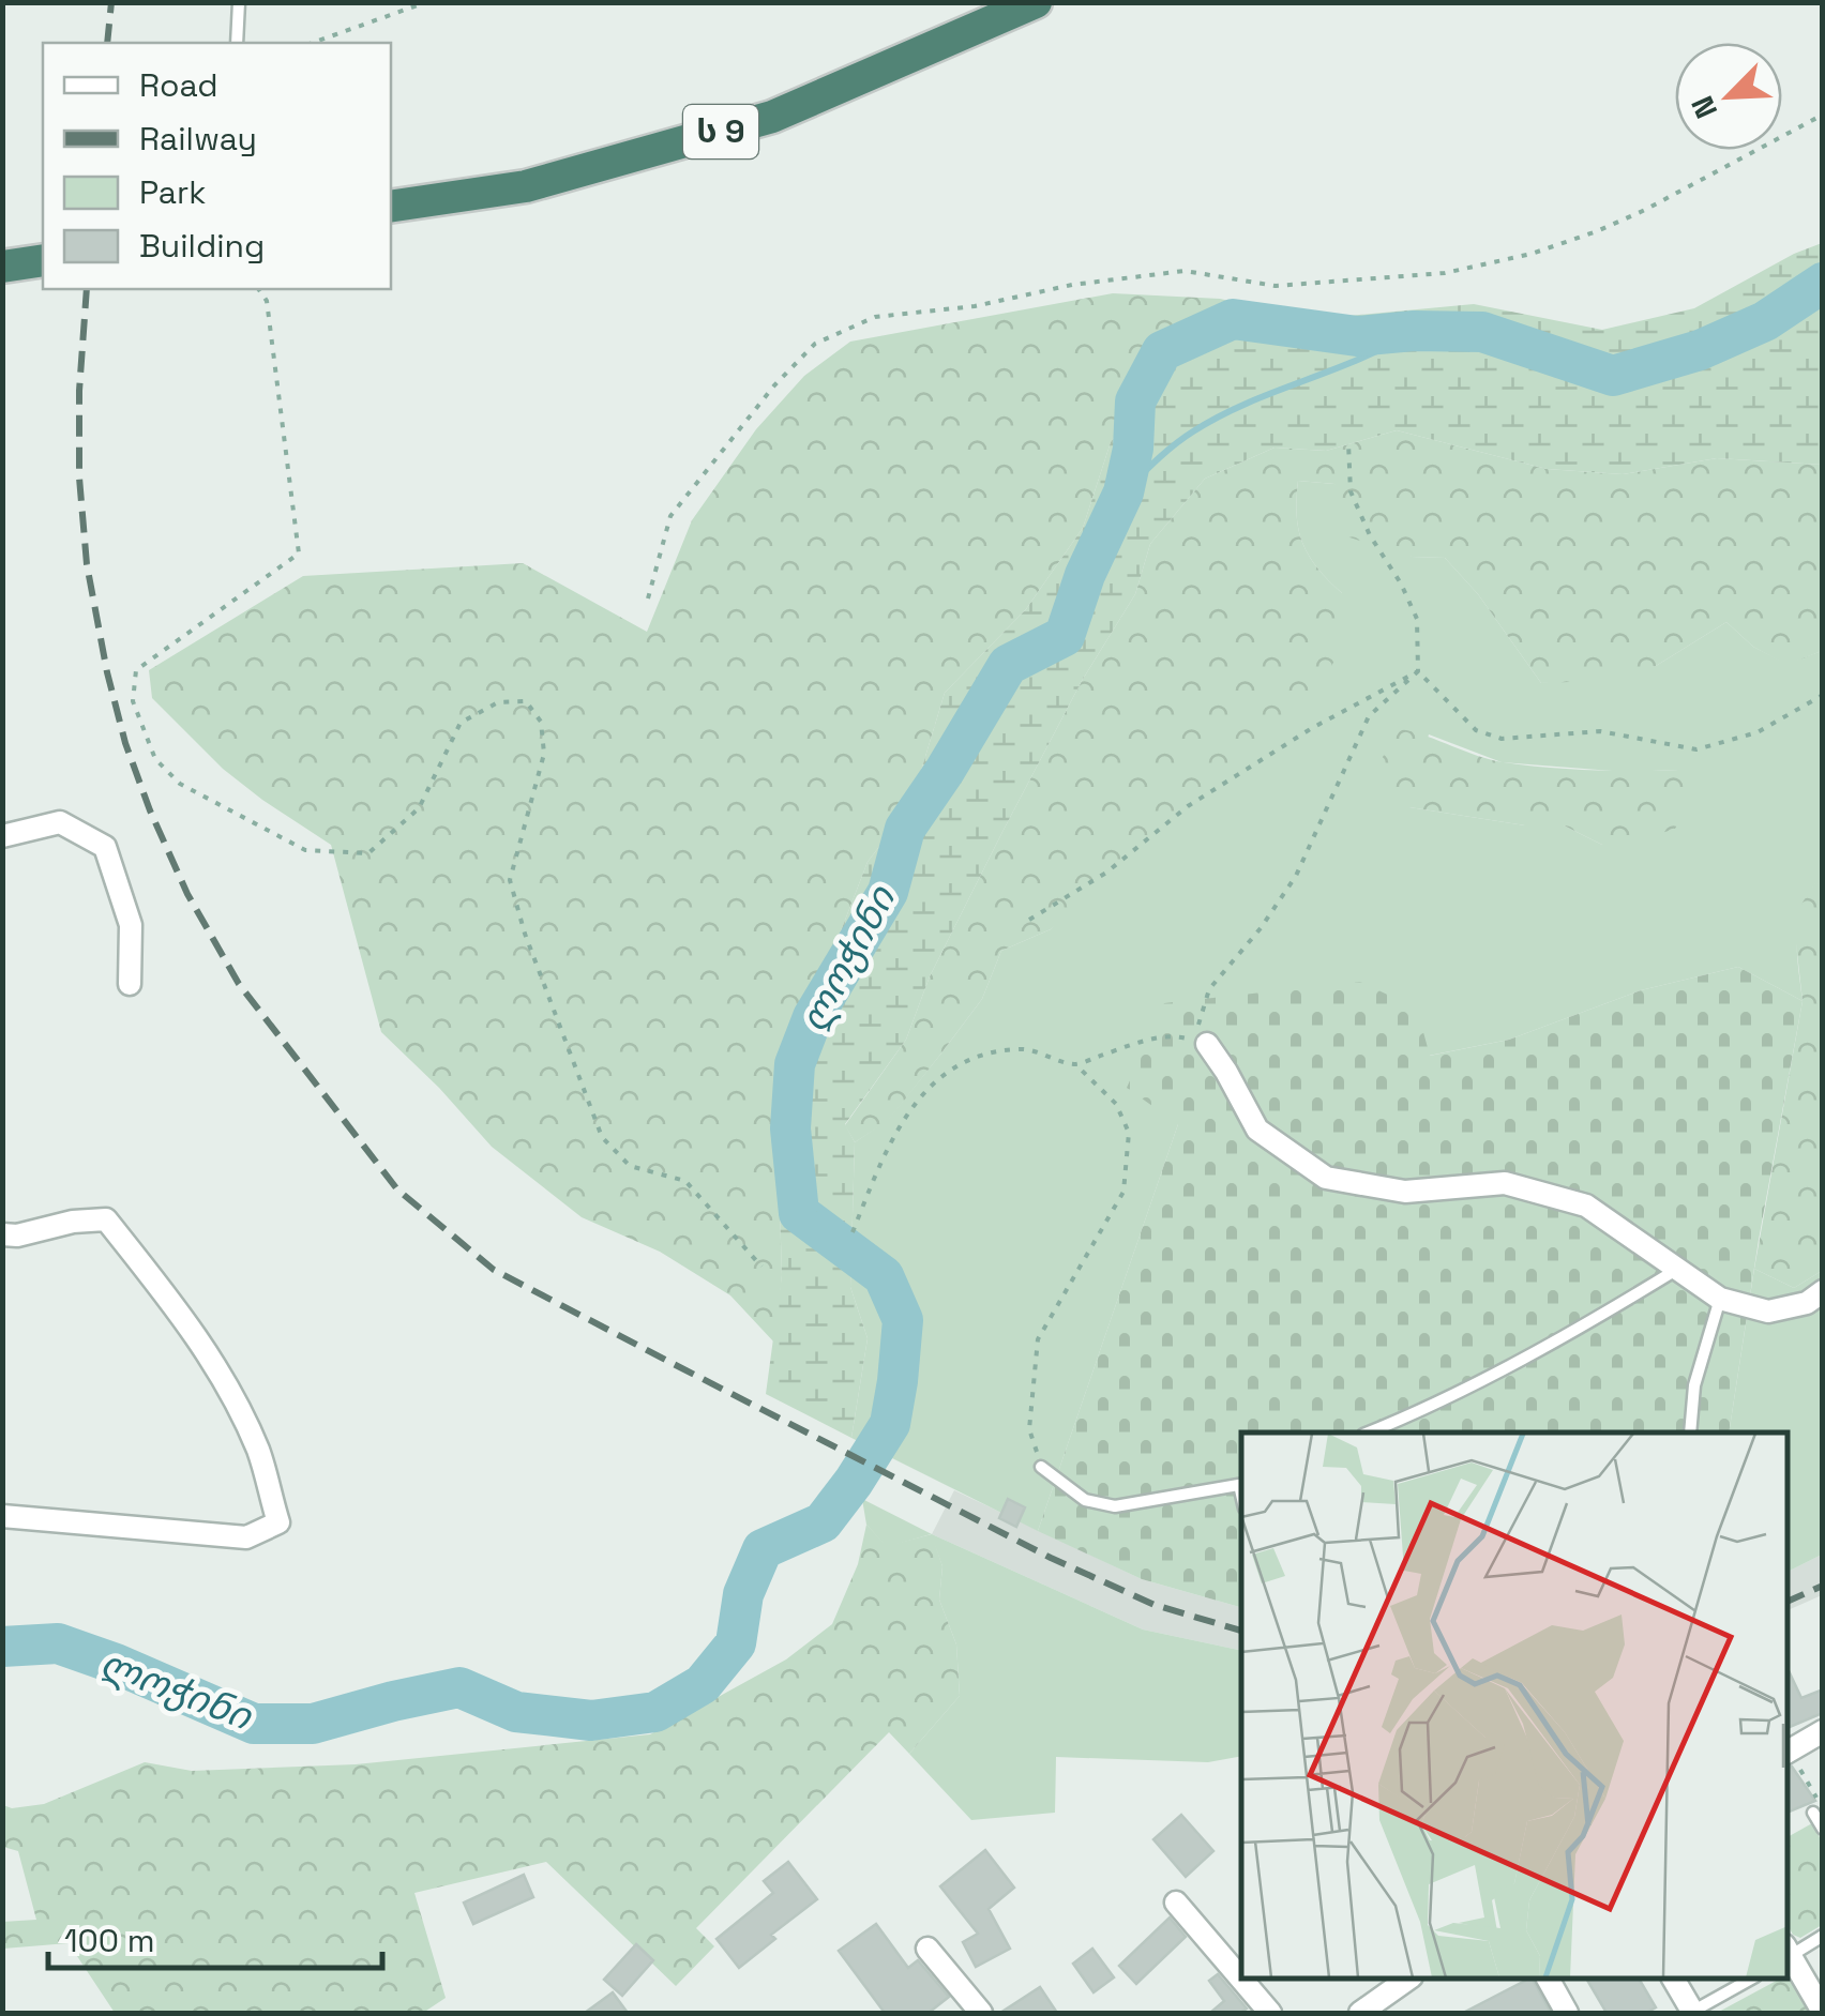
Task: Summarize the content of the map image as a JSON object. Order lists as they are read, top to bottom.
{
  "streets": {
    "highway": ["ს 9"]
  },
  "water": ["ლოჭინი"],
  "legend": [
    "Road",
    "Railway",
    "Park",
    "Building"
  ],
  "scale_bar": "100 m",
  "north": "bottom left"
}
